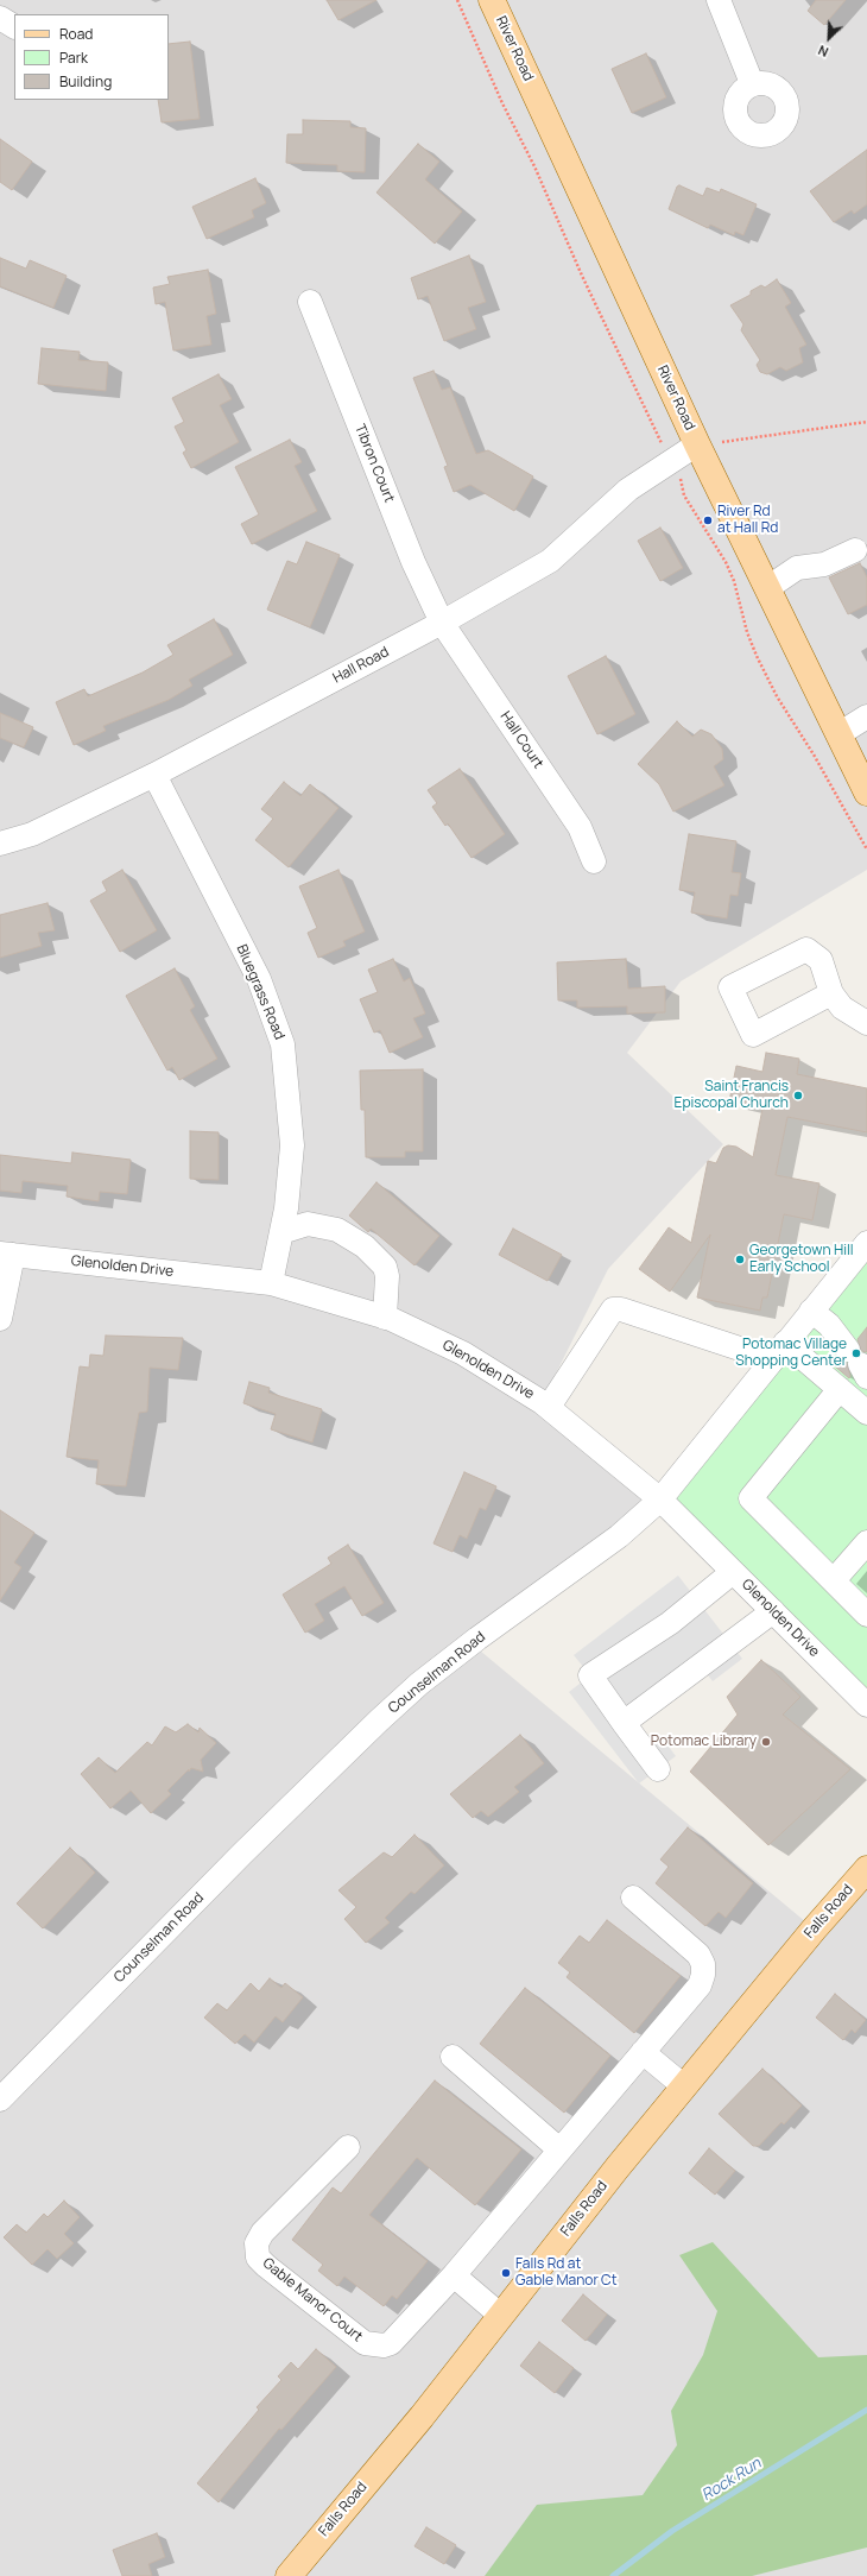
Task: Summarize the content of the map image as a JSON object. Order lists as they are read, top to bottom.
{
  "streets": {
    "main road": ["River Road", "Falls Road"],
    "street": [
      "Tibron Court",
      "Hall Road",
      "Hall Court",
      "Bluegrass Road",
      "Glenolden Drive",
      "Counselman Road",
      "Gable Manor Court"
    ]
  },
  "crossings": [
    ["River Road", "Hall Road"],
    ["Tibron Court", "Hall Road"],
    ["Tibron Court", "Hall Court"],
    ["Hall Road", "Hall Court"],
    ["Hall Road", "Bluegrass Road"],
    ["Bluegrass Road", "Glenolden Drive"],
    ["Glenolden Drive", "Counselman Road"]
  ],
  "water": ["Rock Run"],
  "places": [
    "River Rd at Hall Rd",
    "Saint Francis Episcopal Church",
    "Georgetown Hill Early School",
    "Potomac Village Shopping Center",
    "Potomac Library",
    "Falls Rd at Gable Manor Ct"
  ],
  "legend": ["Road", "Park", "Building"],
  "north": "bottom left"
}
